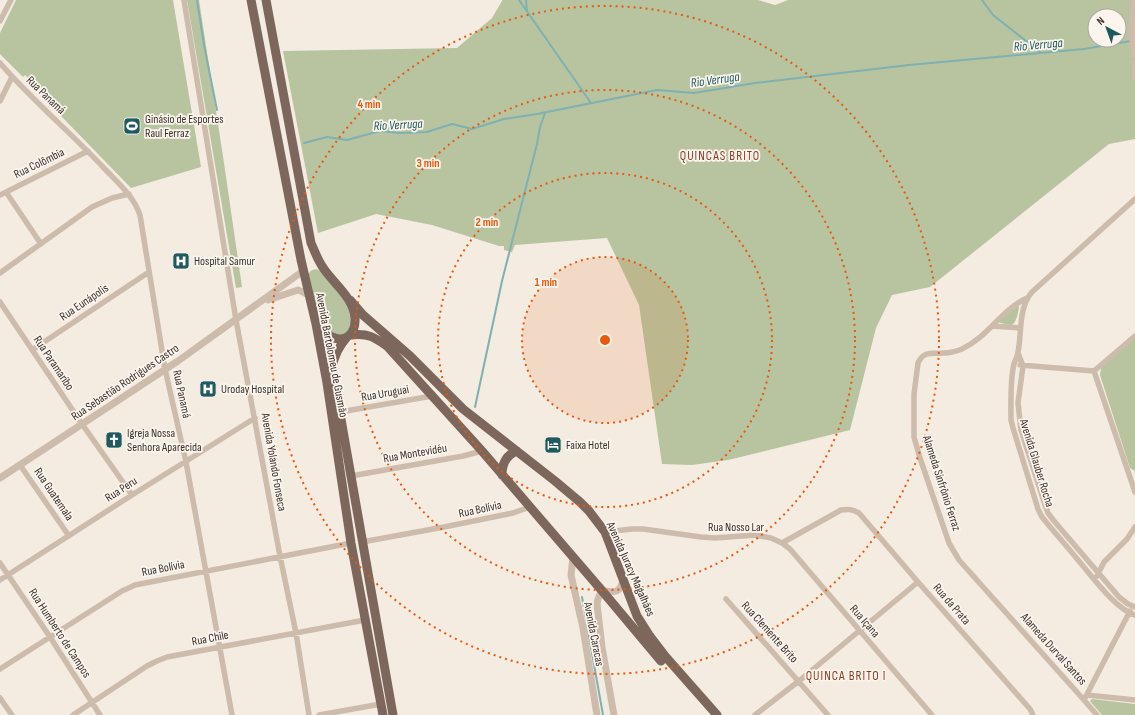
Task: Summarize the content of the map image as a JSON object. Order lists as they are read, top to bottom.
{
  "streets": {
    "main road": ["Avenida Bartolomeu de Gusmão", "Avenida Juracy Magalhães"],
    "street": [
      "Rua Panamá",
      "Rua Colômbia",
      "Rua Eunápolis",
      "Rua Paramaribo",
      "Rua Sebastião Rodrigues Castro",
      "Rua Uruguai",
      "Rua Montevidéu",
      "Avenida Yolando Fonseca",
      "Avenida Glauber Rocha",
      "Alameda Sinfrônio Ferraz",
      "Rua Peru",
      "Rua Guatemala",
      "Rua Bolívia",
      "Rua Nosso Lar",
      "Rua da Prata",
      "Rua Içana",
      "Rua Clemente Brito",
      "Rua Humberto de Campos",
      "Avenida Caracas",
      "Rua Chile",
      "Alameda Durval Santos"
    ]
  },
  "crossings": [
    ["Rua Panamá", "Rua Colômbia"],
    ["Rua Panamá", "Rua Eunápolis"],
    ["Rua Panamá", "Rua Sebastião Rodrigues Castro"],
    ["Rua Panamá", "Rua Peru"],
    ["Rua Panamá", "Rua Bolívia"],
    ["Rua Panamá", "Rua Chile"],
    ["Rua Eunápolis", "Rua Paramaribo"],
    ["Avenida Bartolomeu de Gusmão", "Rua Sebastião Rodrigues Castro"],
    ["Avenida Bartolomeu de Gusmão", "Rua Uruguai"],
    ["Avenida Bartolomeu de Gusmão", "Rua Montevidéu"],
    ["Avenida Bartolomeu de Gusmão", "Rua Bolívia"],
    ["Avenida Bartolomeu de Gusmão", "Avenida Juracy Magalhães"],
    ["Avenida Bartolomeu de Gusmão", "Rua Chile"],
    ["Rua Paramaribo", "Rua Sebastião Rodrigues Castro"],
    ["Rua Paramaribo", "Rua Peru"],
    ["Rua Sebastião Rodrigues Castro", "Avenida Yolando Fonseca"],
    ["Rua Sebastião Rodrigues Castro", "Rua Guatemala"],
    ["Rua Uruguai", "Avenida Juracy Magalhães"],
    ["Rua Montevidéu", "Avenida Juracy Magalhães"],
    ["Avenida Yolando Fonseca", "Rua Peru"],
    ["Avenida Yolando Fonseca", "Rua Bolívia"],
    ["Avenida Yolando Fonseca", "Rua Chile"],
    ["Avenida Glauber Rocha", "Alameda Durval Santos"],
    ["Alameda Sinfrônio Ferraz", "Alameda Durval Santos"],
    ["Rua Peru", "Rua Guatemala"],
    ["Rua Peru", "Rua Humberto de Campos"],
    ["Rua Bolívia", "Avenida Juracy Magalhães"],
    ["Rua Bolívia", "Rua Humberto de Campos"],
    ["Rua Nosso Lar", "Avenida Juracy Magalhães"],
    ["Rua Nosso Lar", "Rua da Prata"],
    ["Rua Nosso Lar", "Rua Içana"],
    ["Avenida Juracy Magalhães", "Avenida Caracas"],
    ["Rua da Prata", "Rua Içana"],
    ["Rua Humberto de Campos", "Rua Chile"]
  ],
  "districts": ["QUINCAS BRITO", "QUINCA BRITO I"],
  "water": ["Rio Verruga"],
  "places": {
    "sports": ["Ginásio de Esportes Raul Ferraz"],
    "hospital": ["Hospital Samur", "Uroday Hospital"],
    "church": ["Igreja Nossa Senhora Aparecida"],
    "hotel": ["Faixa Hotel"]
  },
  "north": "top left",
  "rings": [
    "4 min",
    "3 min",
    "2 min",
    "1 min"
  ]
}
